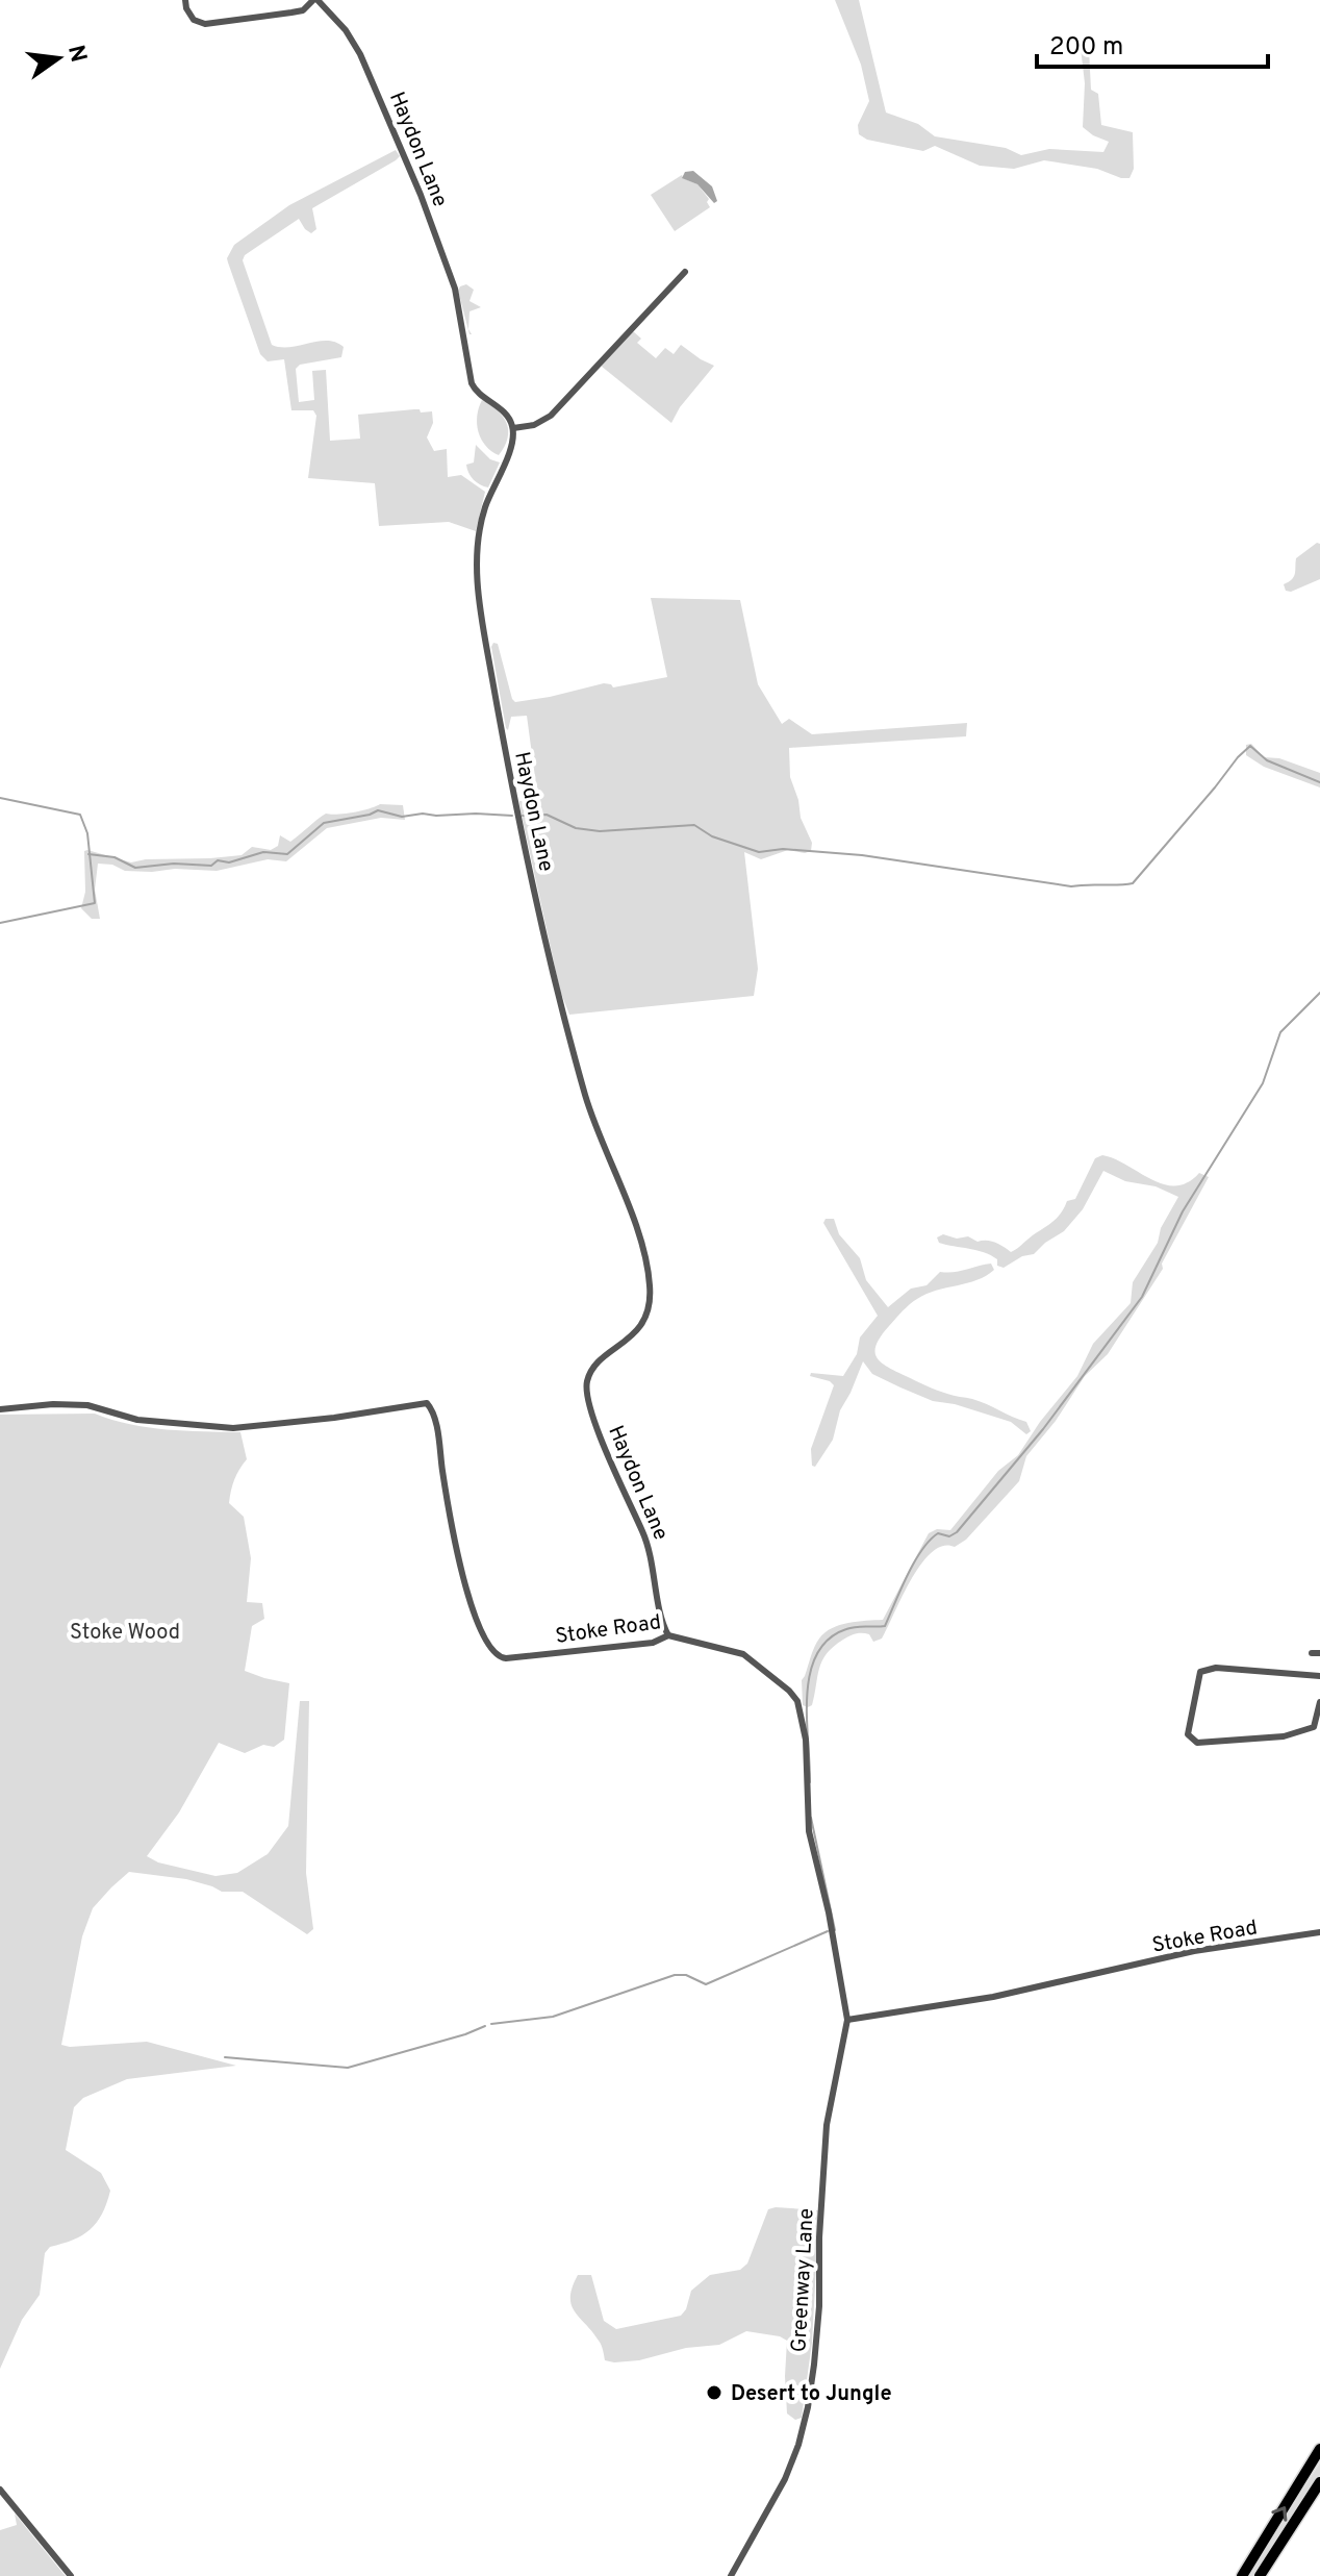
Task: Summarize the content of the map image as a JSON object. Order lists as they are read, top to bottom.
{
  "streets": {
    "street": ["Haydon Lane", "Stoke Road", "Greenway Lane"]
  },
  "crossings": [
    ["Haydon Lane", "Stoke Road"],
    ["Stoke Road", "Greenway Lane"]
  ],
  "parks": ["Stoke Wood"],
  "places": ["Desert to Jungle"],
  "scale_bar": "200 m",
  "north": "right"
}
